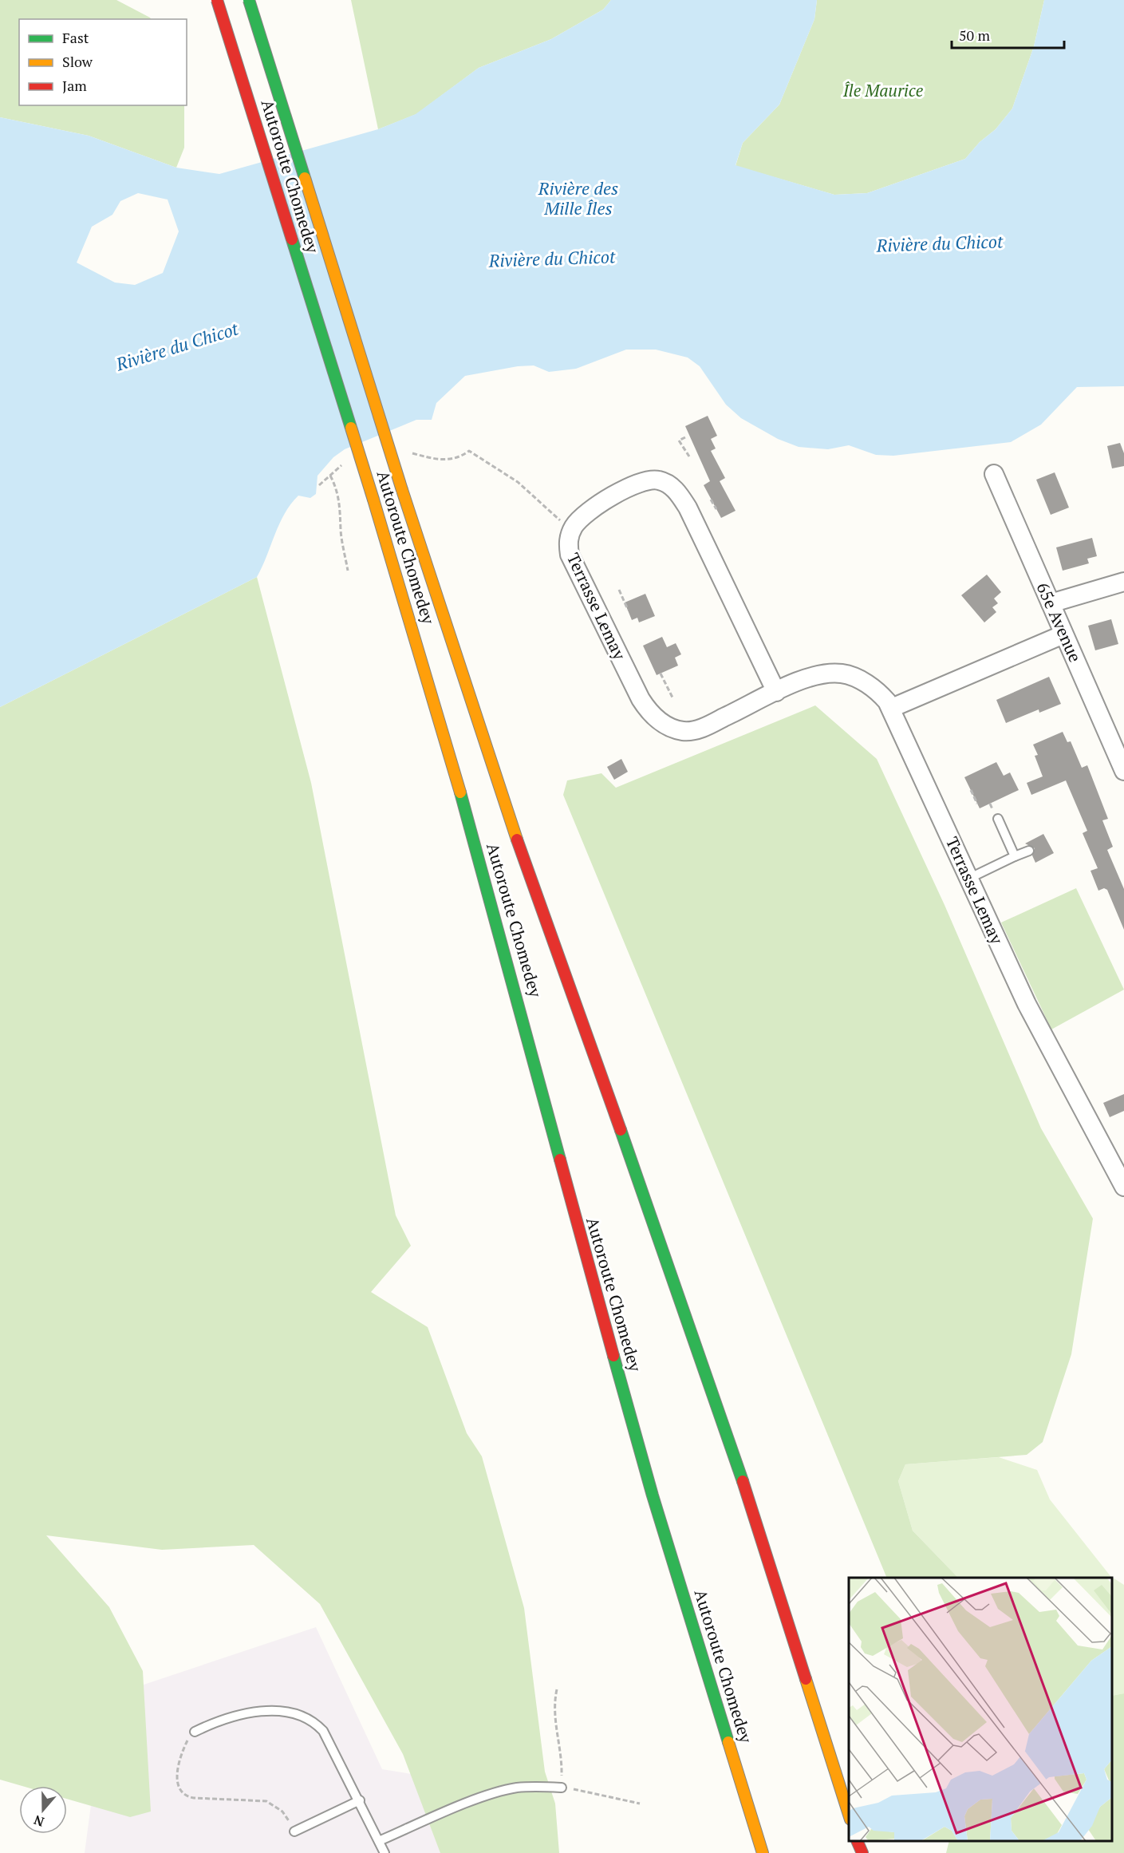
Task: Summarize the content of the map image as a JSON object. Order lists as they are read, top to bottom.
{
  "streets": {
    "highway": ["Autoroute Chomedey"],
    "street": ["Terrasse Lemay", "65e Avenue"]
  },
  "water": ["Rivière des Mille Îles", "Rivière du Chicot"],
  "parks": ["Île Maurice"],
  "legend": ["Fast", "Slow", "Jam"],
  "scale_bar": "50 m",
  "north": "bottom"
}
